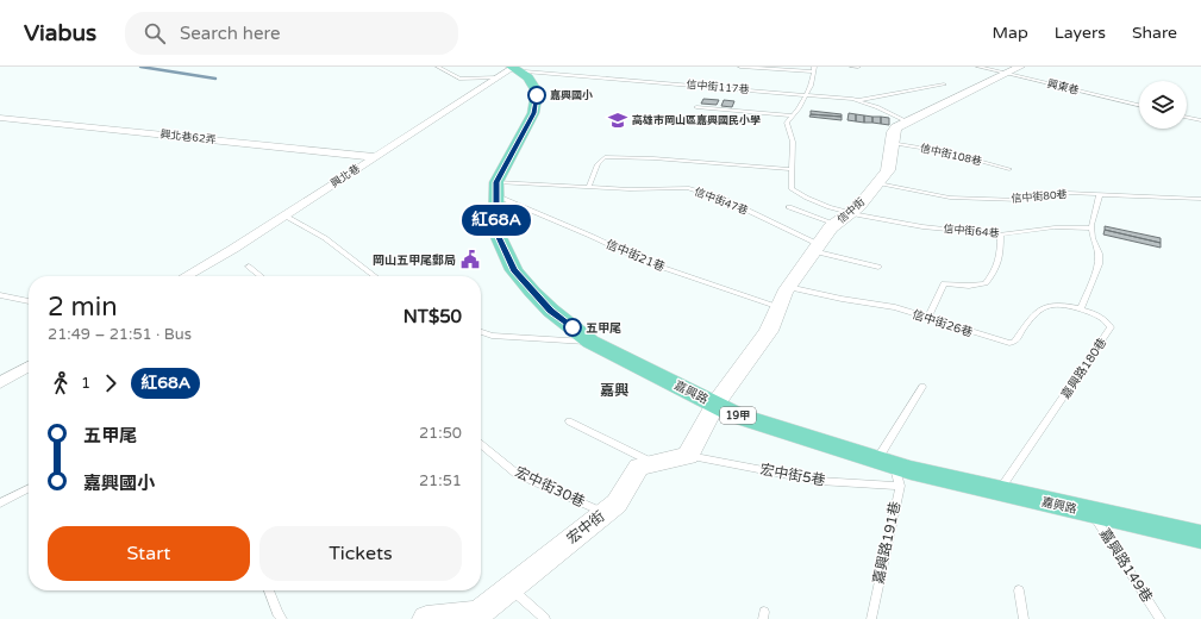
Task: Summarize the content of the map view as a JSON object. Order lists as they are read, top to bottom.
{
  "streets": {
    "main road": ["嘉興路", "19甲"],
    "street": [
      "興北巷62弄",
      "興北巷",
      "信中街",
      "宏中街"
    ],
    "lane": [
      "信中街117巷",
      "興東巷",
      "信中街108巷",
      "信中街80巷",
      "信中街47巷",
      "信中街64巷",
      "信中街21巷",
      "信中街26巷",
      "嘉興路180巷",
      "宏中街5巷",
      "宏中街30巷",
      "嘉興路191巷",
      "嘉興路149巷"
    ]
  },
  "crossings": [
    ["信中街117巷", "興北巷"],
    ["信中街117巷", "信中街"],
    ["信中街117巷", "嘉興路"],
    ["興東巷", "信中街"],
    ["興北巷62弄", "興北巷"],
    ["信中街108巷", "信中街"],
    ["興北巷", "嘉興路"],
    ["信中街80巷", "信中街"],
    ["信中街47巷", "信中街"],
    ["信中街47巷", "信中街21巷"],
    ["信中街47巷", "嘉興路"],
    ["信中街", "信中街64巷"],
    ["信中街", "信中街21巷"],
    ["信中街", "信中街26巷"],
    ["信中街", "嘉興路"],
    ["信中街21巷", "嘉興路"],
    ["信中街26巷", "嘉興路180巷"],
    ["嘉興路180巷", "嘉興路"],
    ["嘉興路", "宏中街5巷"],
    ["嘉興路", "嘉興路191巷"],
    ["嘉興路", "嘉興路149巷"],
    ["宏中街5巷", "宏中街"],
    ["宏中街5巷", "嘉興路191巷"],
    ["宏中街30巷", "宏中街"]
  ],
  "districts": ["嘉興"],
  "places": {
    "other": ["嘉興國小", "五甲尾"],
    "school or university": ["高雄市岡山區嘉興國民小學"],
    "public building": ["岡山五甲尾郵局"]
  },
  "lines": ["bus line 紅68A"],
  "page": {
    "header": "Viabus",
    "search": "Search here",
    "nav": ["Map", "Layers", "Share"],
    "on_map": "紅68A",
    "heading": ["2 min", "21:49 – 21:51 · Bus", "NT$50"],
    "legs": ["1", "紅68A"],
    "list": [
      {
        "name": "五甲尾",
        "value": "21:50"
      },
      {
        "name": "嘉興國小",
        "value": "21:51"
      }
    ],
    "buttons": ["Start", "Tickets"]
  }
}
